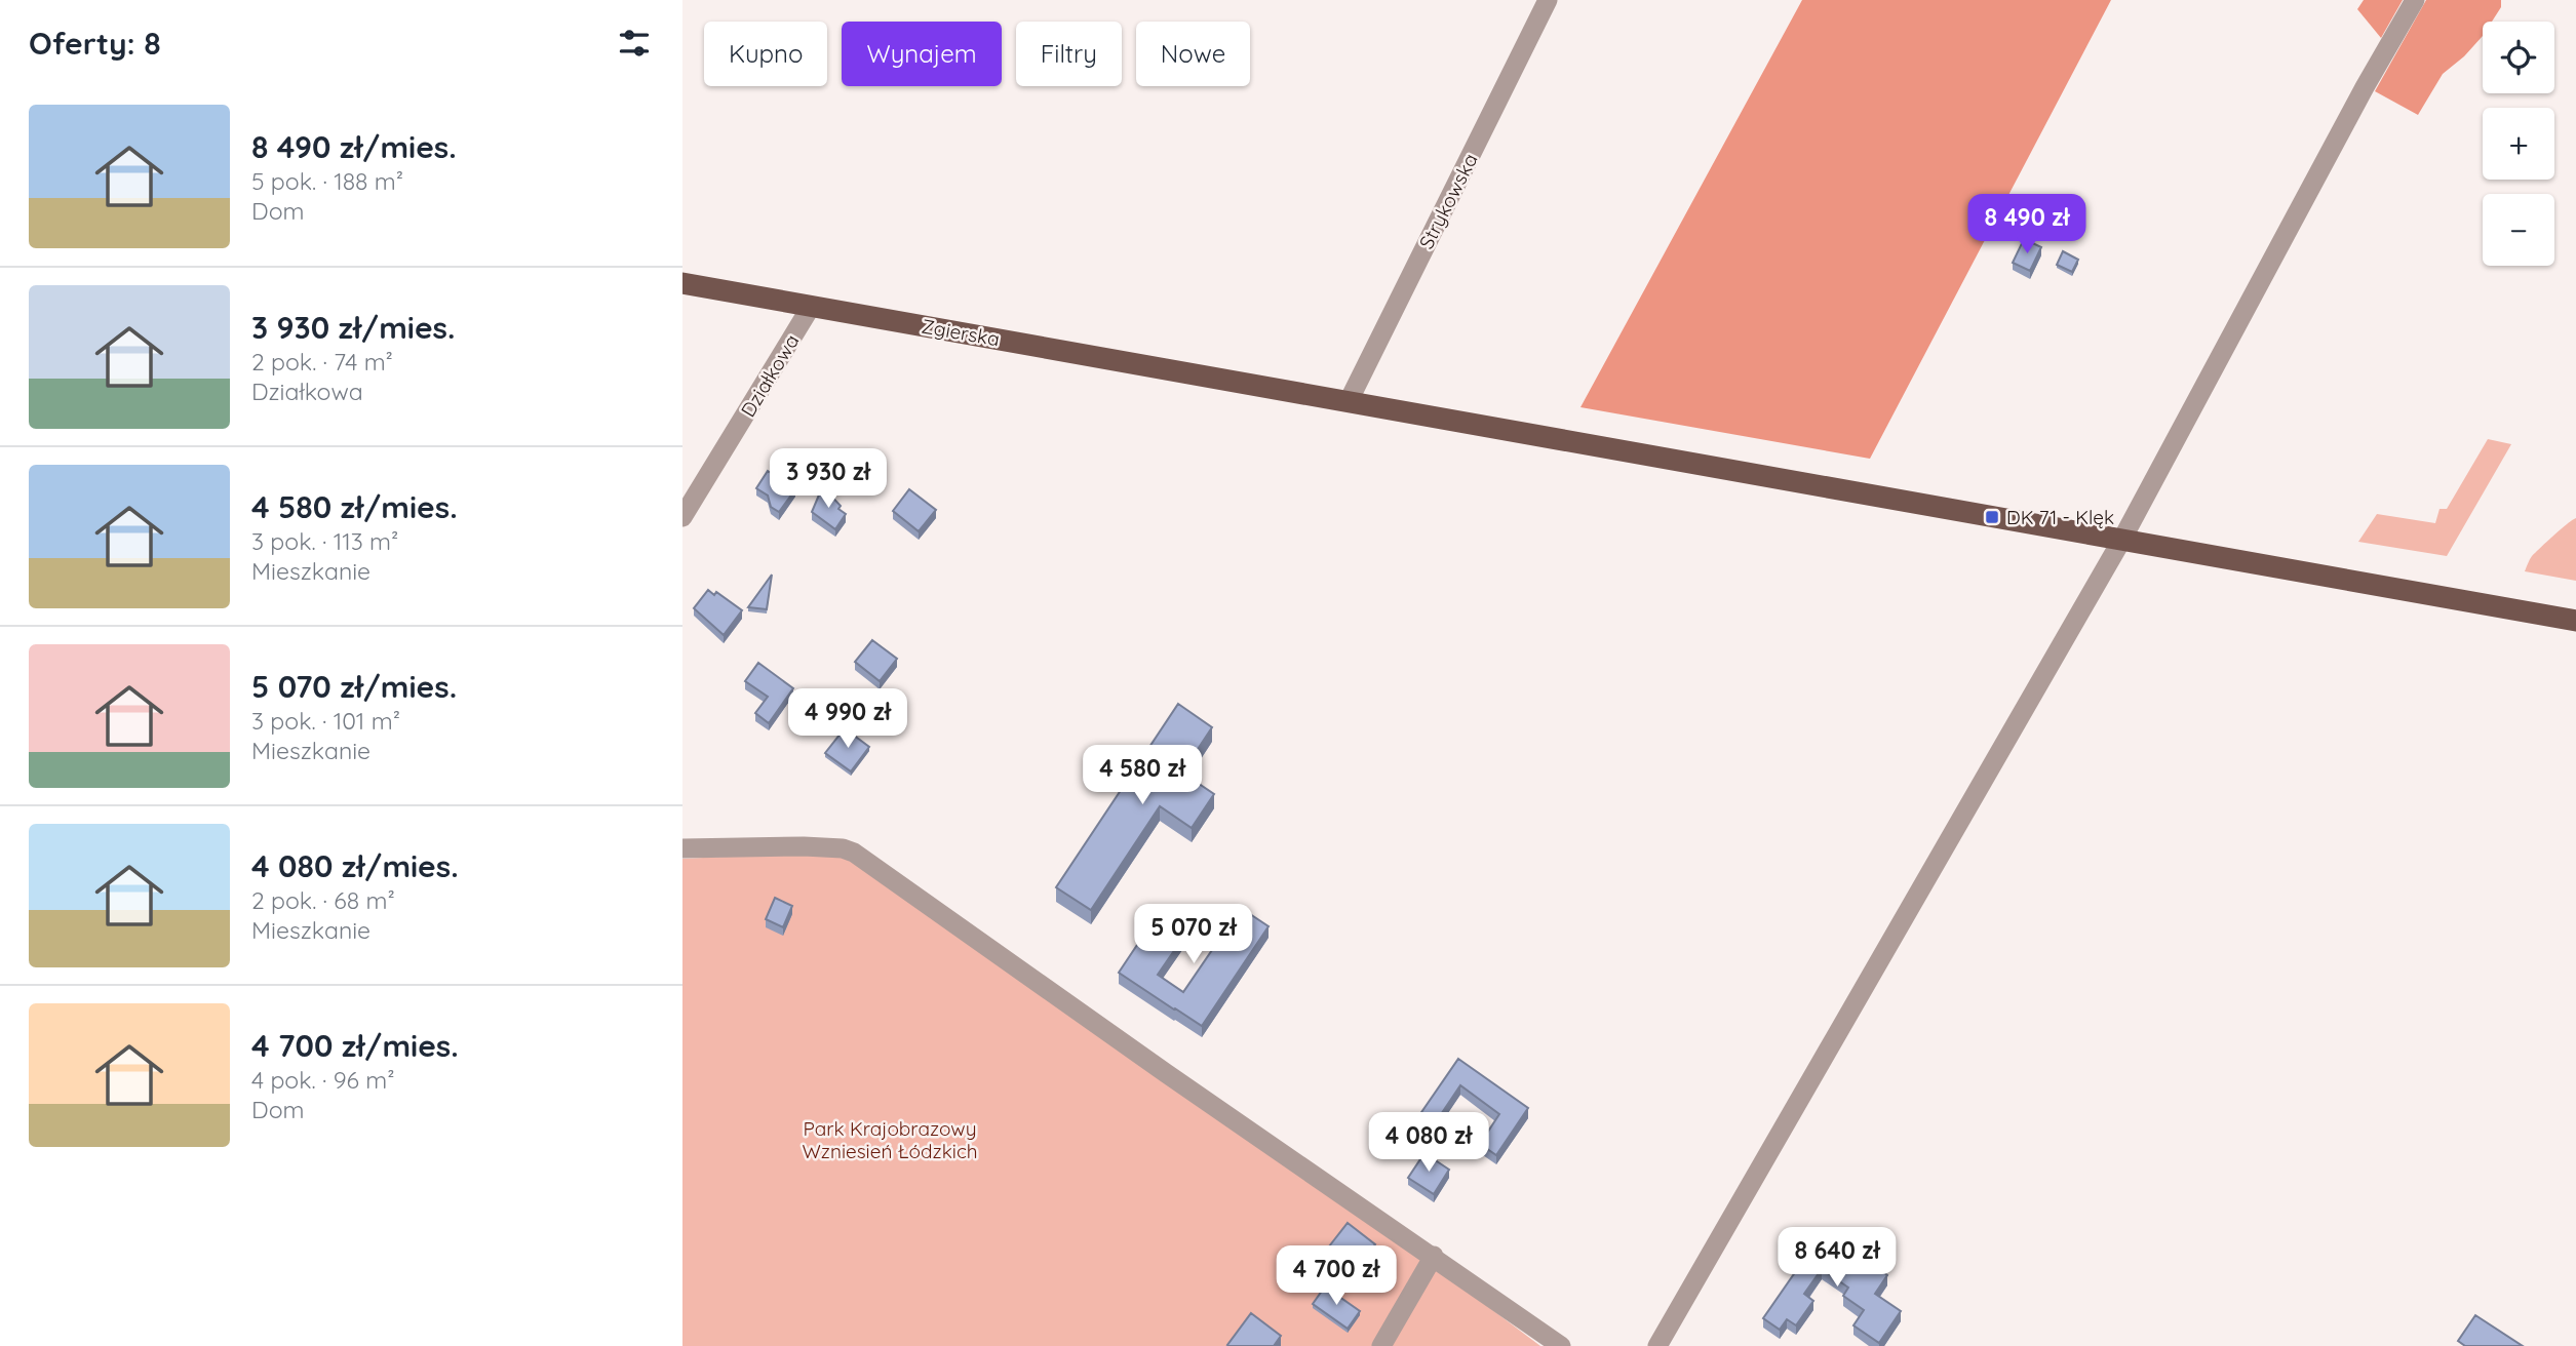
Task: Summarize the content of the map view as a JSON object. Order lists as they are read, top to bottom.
{
  "streets": {
    "main road": ["Zgierska"],
    "street": ["Strykowska", "Działkowa"]
  },
  "crossings": [
    ["Strykowska", "Zgierska"],
    ["Zgierska", "Działkowa"]
  ],
  "parks": ["Park Krajobrazowy Wzniesień Łódzkich"],
  "places": {
    "transit": ["DK 71 - Klęk"]
  },
  "page": {
    "heading": "Oferty: 8",
    "map_buttons": ["+", "−"],
    "chip": [
      "Kupno",
      "Wynajem",
      "Filtry",
      "Nowe"
    ],
    "list": [
      {
        "name": "8 490 zł/mies.",
        "note": "5 pok. · 188 m² · Dom"
      },
      {
        "name": "3 930 zł/mies.",
        "note": "2 pok. · 74 m² · Działkowa"
      },
      {
        "name": "4 580 zł/mies.",
        "note": "3 pok. · 113 m² · Mieszkanie"
      },
      {
        "name": "5 070 zł/mies.",
        "note": "3 pok. · 101 m² · Mieszkanie"
      },
      {
        "name": "4 080 zł/mies.",
        "note": "2 pok. · 68 m² · Mieszkanie"
      },
      {
        "name": "4 700 zł/mies.",
        "note": "4 pok. · 96 m² · Dom"
      }
    ],
    "price": [
      "8 490 zł",
      "3 930 zł",
      "4 990 zł",
      "4 580 zł",
      "5 070 zł",
      "4 080 zł",
      "8 640 zł",
      "4 700 zł"
    ]
  }
}
